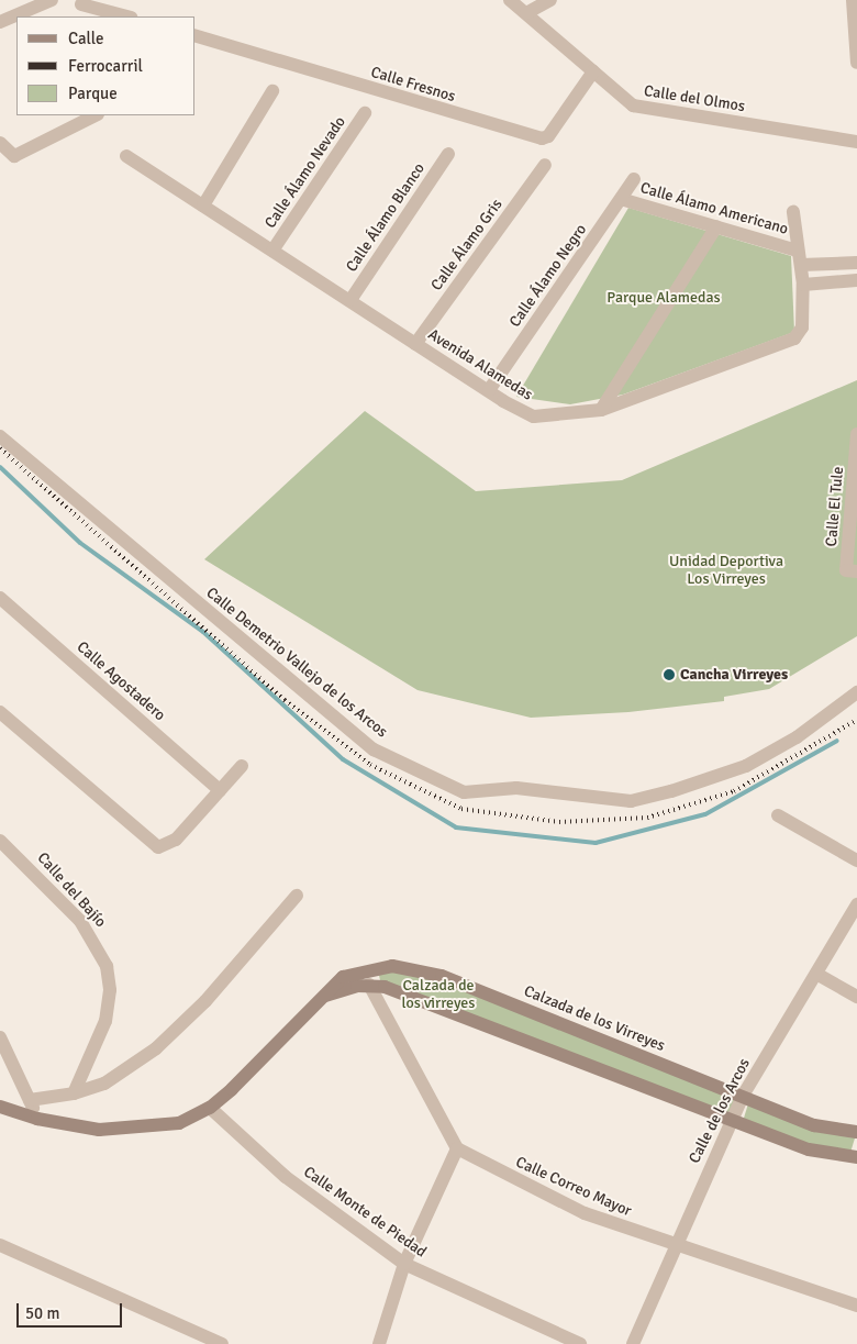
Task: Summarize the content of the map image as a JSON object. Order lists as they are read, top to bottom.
{
  "streets": {
    "street": [
      "Calle Fresnos",
      "Calle del Olmos",
      "Calle Álamo Nevado",
      "Calle Álamo Americano",
      "Calle Álamo Blanco",
      "Calle Álamo Gris",
      "Calle Álamo Negro",
      "Avenida Alamedas",
      "Calle El Tule",
      "Calle Demetrio Vallejo de los Arcos",
      "Calle Agostadero",
      "Calle del Bajío",
      "Calzada de los Virreyes",
      "Calle de los Arcos",
      "Calle Correo Mayor",
      "Calle Monte de Piedad"
    ]
  },
  "crossings": [
    ["Calle Fresnos", "Calle del Olmos"],
    ["Calle Álamo Nevado", "Avenida Alamedas"],
    ["Calle Álamo Americano", "Calle Álamo Negro"],
    ["Calle Álamo Americano", "Avenida Alamedas"],
    ["Calle Álamo Blanco", "Avenida Alamedas"],
    ["Calle Álamo Gris", "Avenida Alamedas"],
    ["Calle Álamo Negro", "Avenida Alamedas"],
    ["Calzada de los Virreyes", "Calle de los Arcos"],
    ["Calzada de los Virreyes", "Calle Monte de Piedad"],
    ["Calle de los Arcos", "Calle Correo Mayor"]
  ],
  "parks": ["Parque Alamedas", "Unidad Deportiva Los Virreyes", "Calzada de los virreyes"],
  "places": ["Cancha Virreyes"],
  "legend": ["Calle", "Ferrocarril", "Parque"],
  "scale_bar": "50 m"
}
